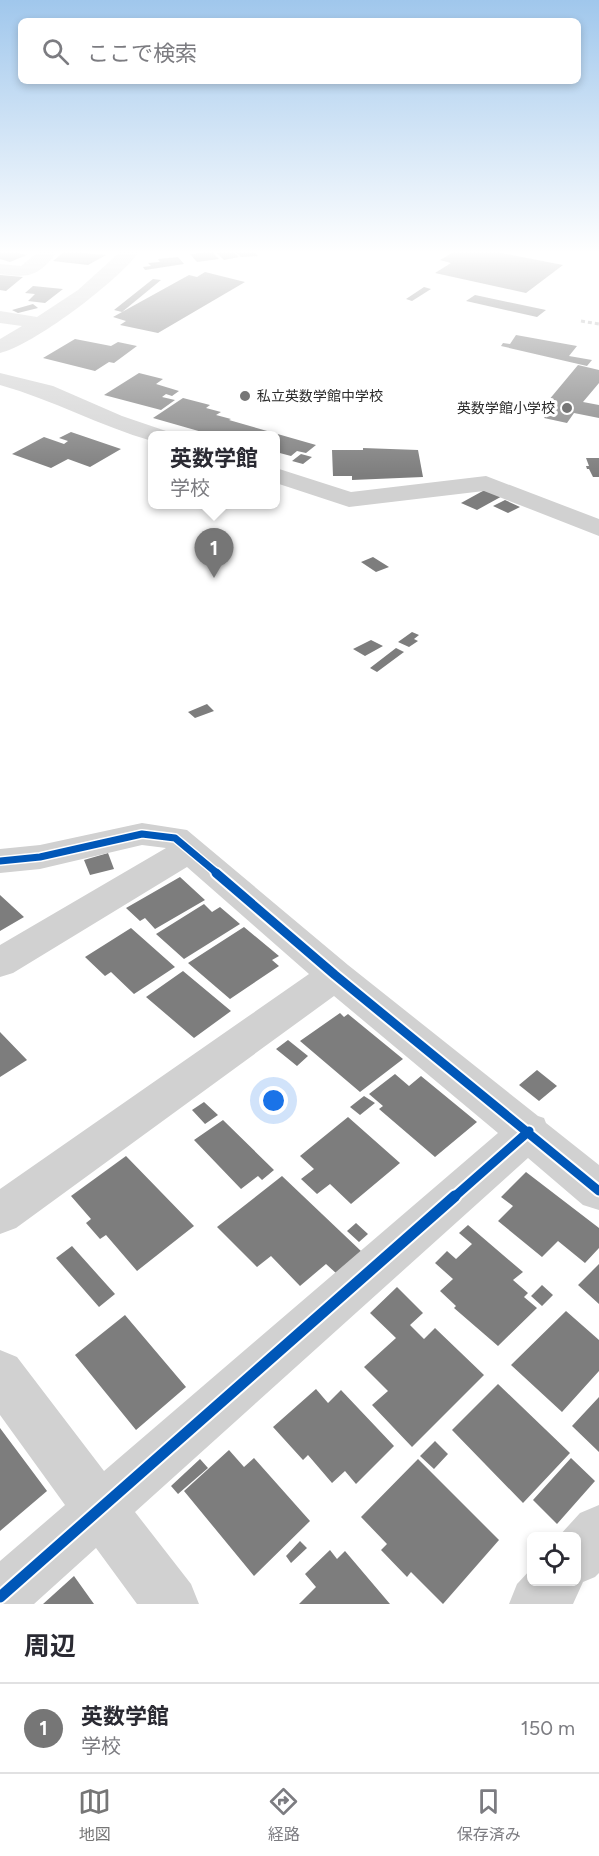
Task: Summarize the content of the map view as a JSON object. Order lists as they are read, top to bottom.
{
  "places": ["私立英数学館中学校", "英数学館小学校"],
  "page": {
    "search": "ここで検索",
    "popup": ["英数学館", "学校"],
    "pins": "1",
    "heading": "周辺",
    "list": [
      {
        "mark": "1",
        "name": "英数学館",
        "note": "学校",
        "value": "150 m"
      }
    ],
    "nav": ["地図", "経路", "保存済み"]
  }
}
